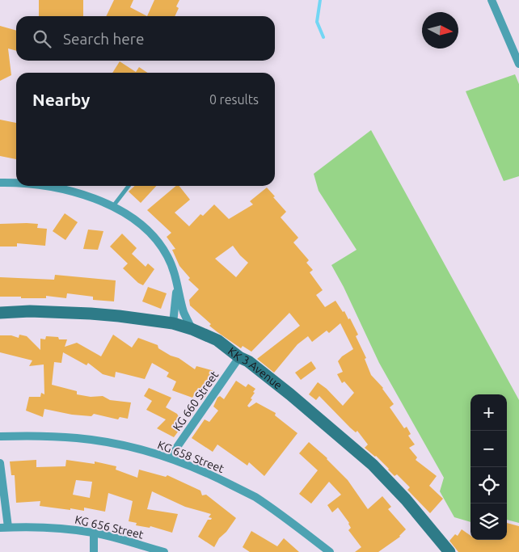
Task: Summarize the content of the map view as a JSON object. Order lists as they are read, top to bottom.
{
  "streets": {
    "street": [
      "KK 3 Avenue",
      "KG 660 Street",
      "KG 658 Street",
      "KG 656 Street"
    ]
  },
  "crossings": [
    ["KK 3 Avenue", "KG 660 Street"],
    ["KG 660 Street", "KG 658 Street"]
  ],
  "north": "right",
  "page": {
    "search": "Search here",
    "heading": ["Nearby", "0 results"],
    "map_buttons": ["+", "−"]
  }
}
